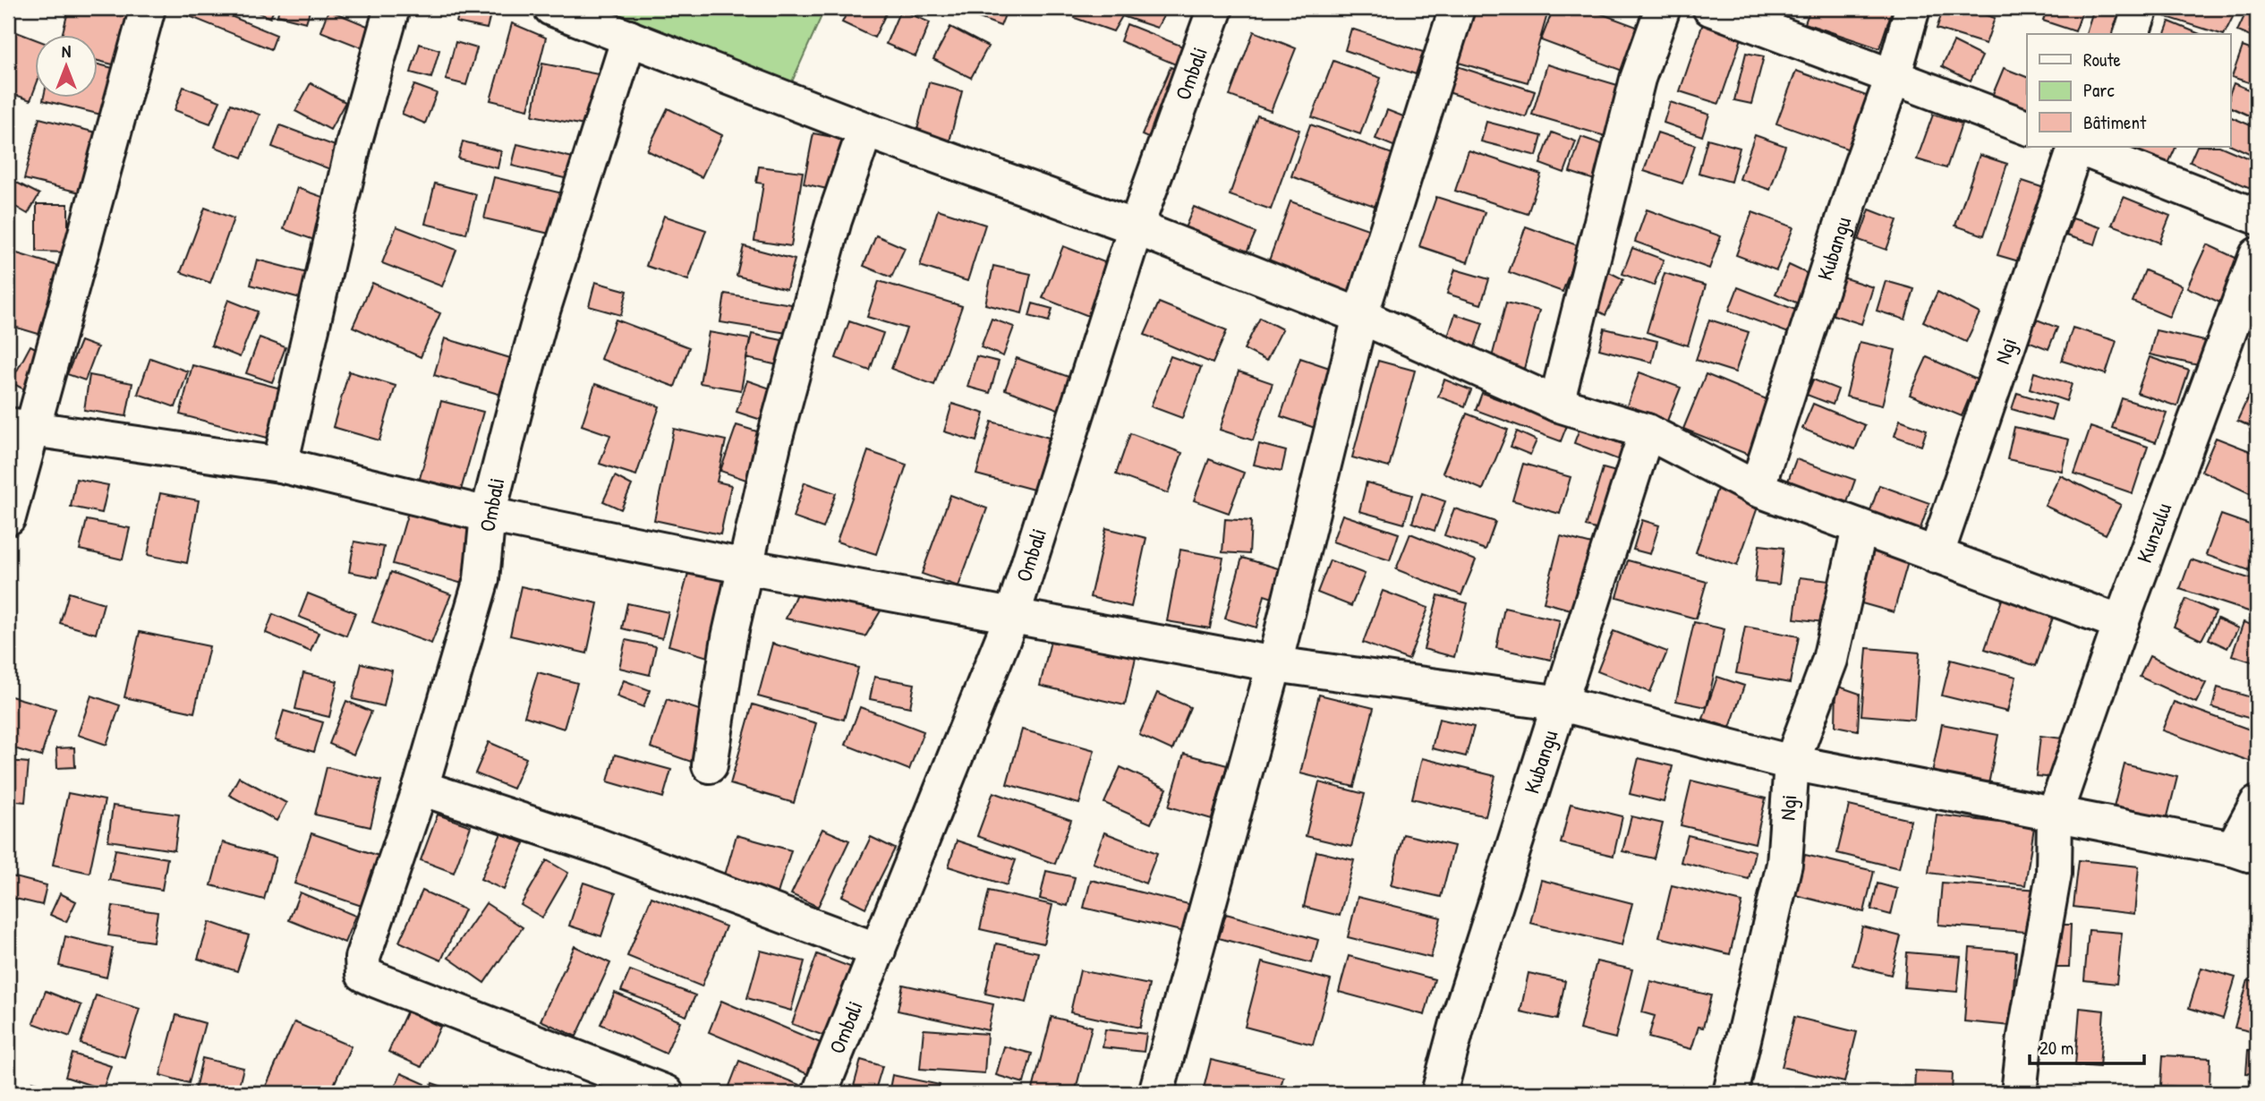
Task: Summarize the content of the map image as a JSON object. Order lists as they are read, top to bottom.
{
  "streets": {
    "street": [
      "Ombali",
      "Kubangu",
      "Ngi",
      "Kunzulu"
    ]
  },
  "legend": ["Route", "Parc", "Bâtiment"],
  "scale_bar": "20 m",
  "north": "top"
}
